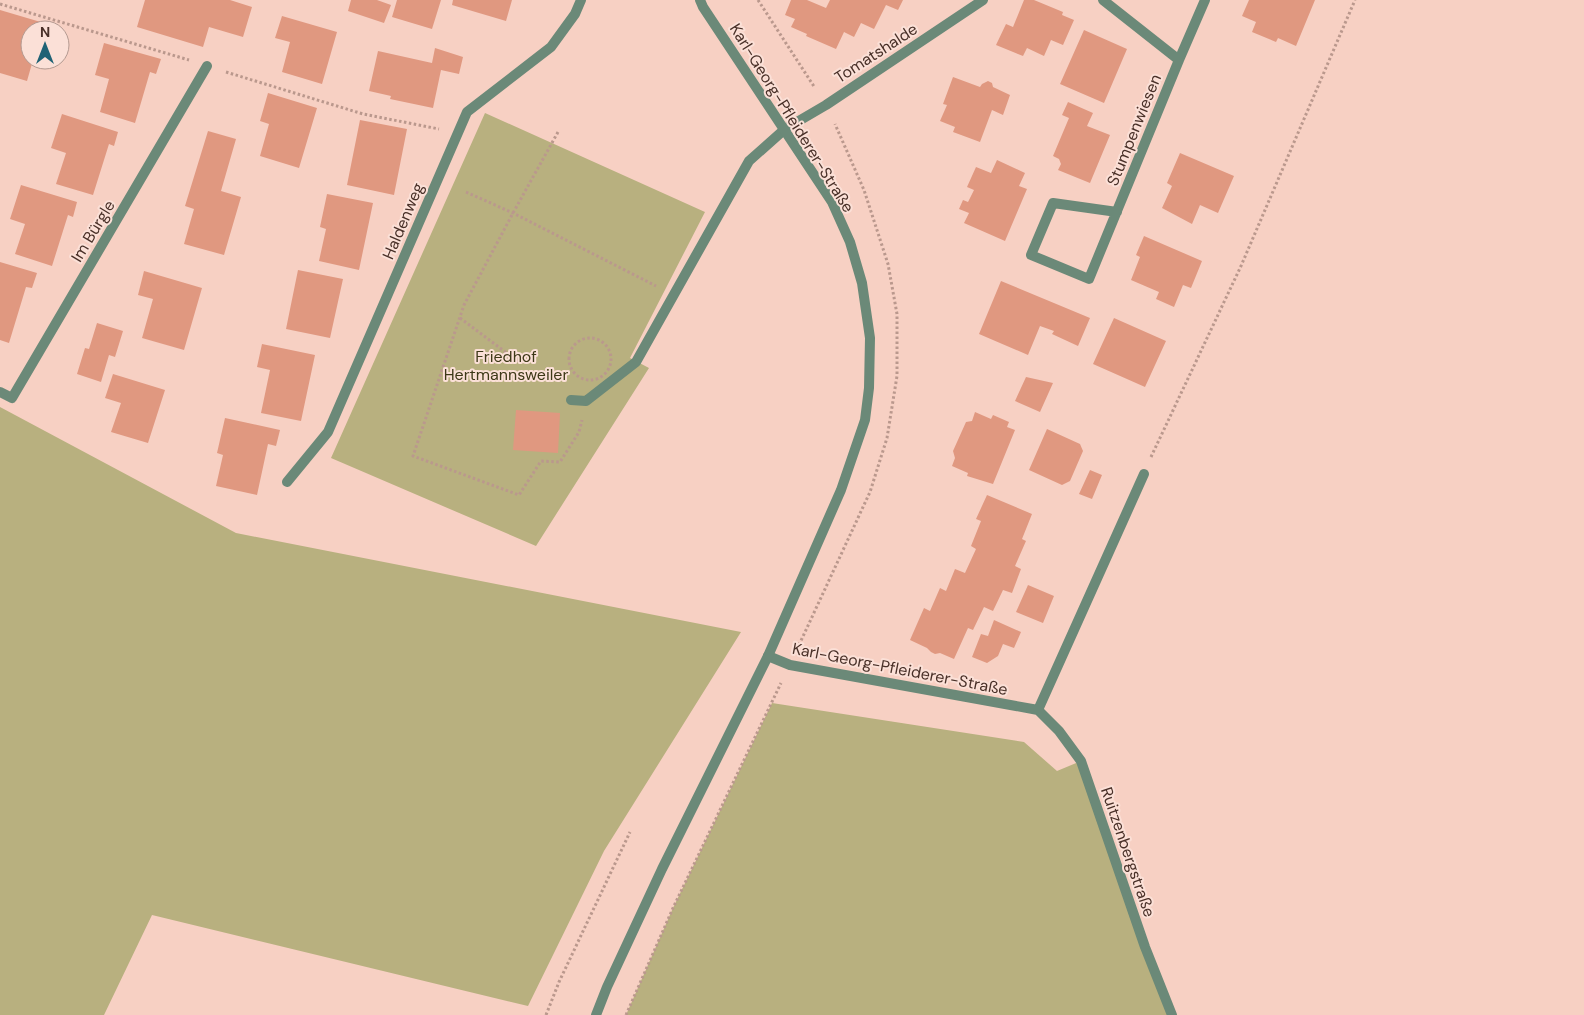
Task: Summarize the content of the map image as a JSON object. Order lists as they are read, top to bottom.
{
  "streets": {
    "street": [
      "Tomatshalde",
      "Karl-Georg-Pfleiderer-Straße",
      "Stumpenwiesen",
      "Haldenweg",
      "Im Bürgle",
      "Ruitzenbergstraße"
    ]
  },
  "crossings": [
    ["Tomatshalde", "Karl-Georg-Pfleiderer-Straße"],
    ["Karl-Georg-Pfleiderer-Straße", "Ruitzenbergstraße"]
  ],
  "parks": ["Friedhof Hertmannsweiler"],
  "north": "top"
}
